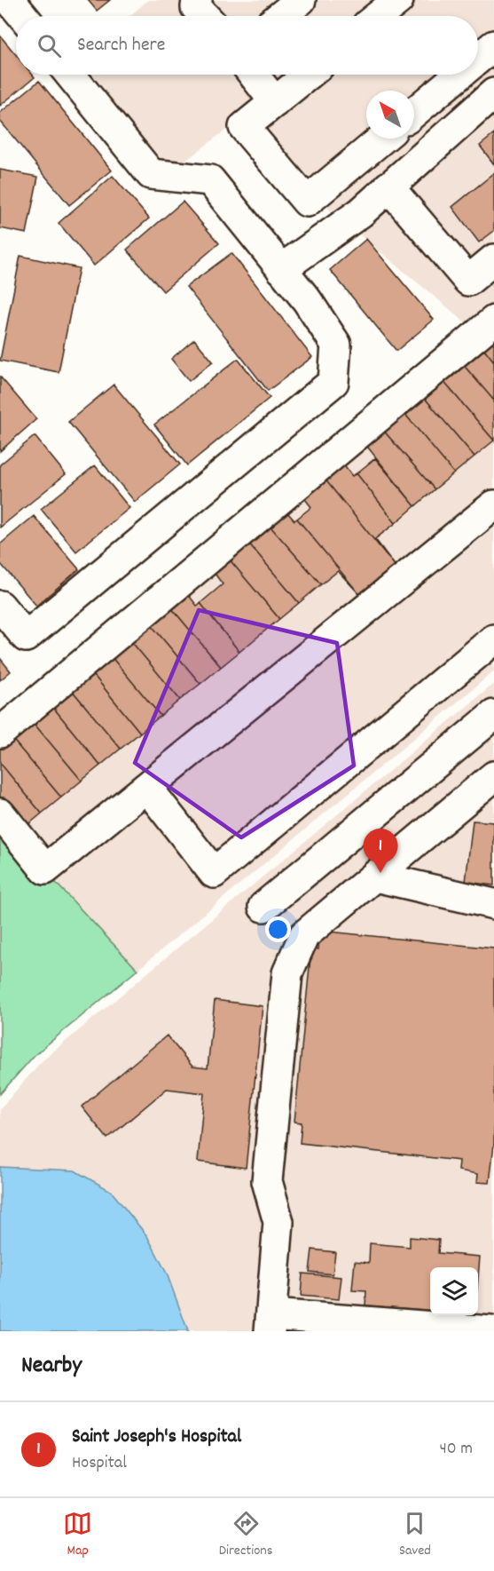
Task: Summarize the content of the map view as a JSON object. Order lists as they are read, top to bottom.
{
  "north": "top left",
  "page": {
    "search": "Search here",
    "pins": "1",
    "heading": "Nearby",
    "list": [
      {
        "mark": "1",
        "name": "Saint Joseph's Hospital",
        "note": "Hospital",
        "value": "40 m"
      }
    ],
    "nav": ["Map", "Directions", "Saved"]
  }
}
